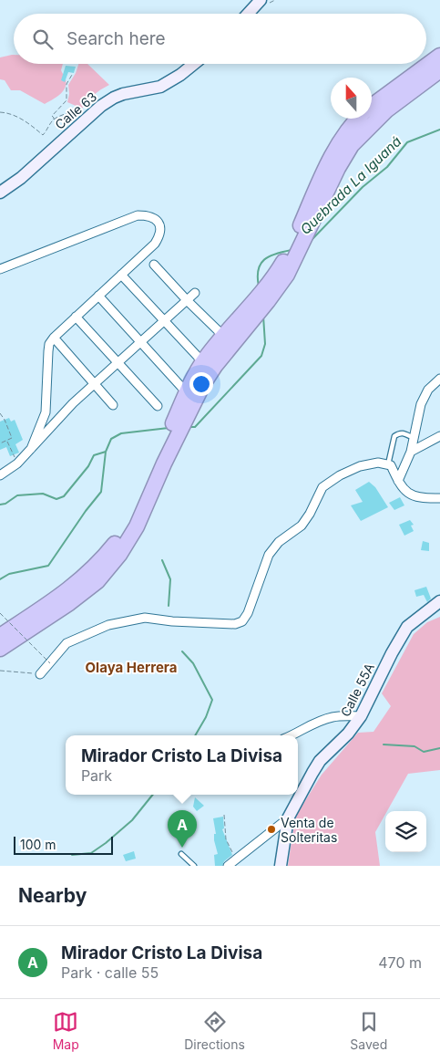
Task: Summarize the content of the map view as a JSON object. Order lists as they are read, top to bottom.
{
  "streets": {
    "street": ["Calle 63", "Calle 55A"]
  },
  "districts": ["Olaya Herrera"],
  "water": ["Quebrada La Iguaná"],
  "places": ["Venta de Solteritas"],
  "scale_bar": "100 m",
  "north": "top",
  "page": {
    "search": "Search here",
    "popup": ["Mirador Cristo La Divisa", "Park"],
    "pins": "A",
    "scale": "100 m",
    "heading": "Nearby",
    "list": [
      {
        "mark": "A",
        "name": "Mirador Cristo La Divisa",
        "note": "Park · calle 55",
        "value": "470 m"
      }
    ],
    "nav": ["Map", "Directions", "Saved"]
  }
}
